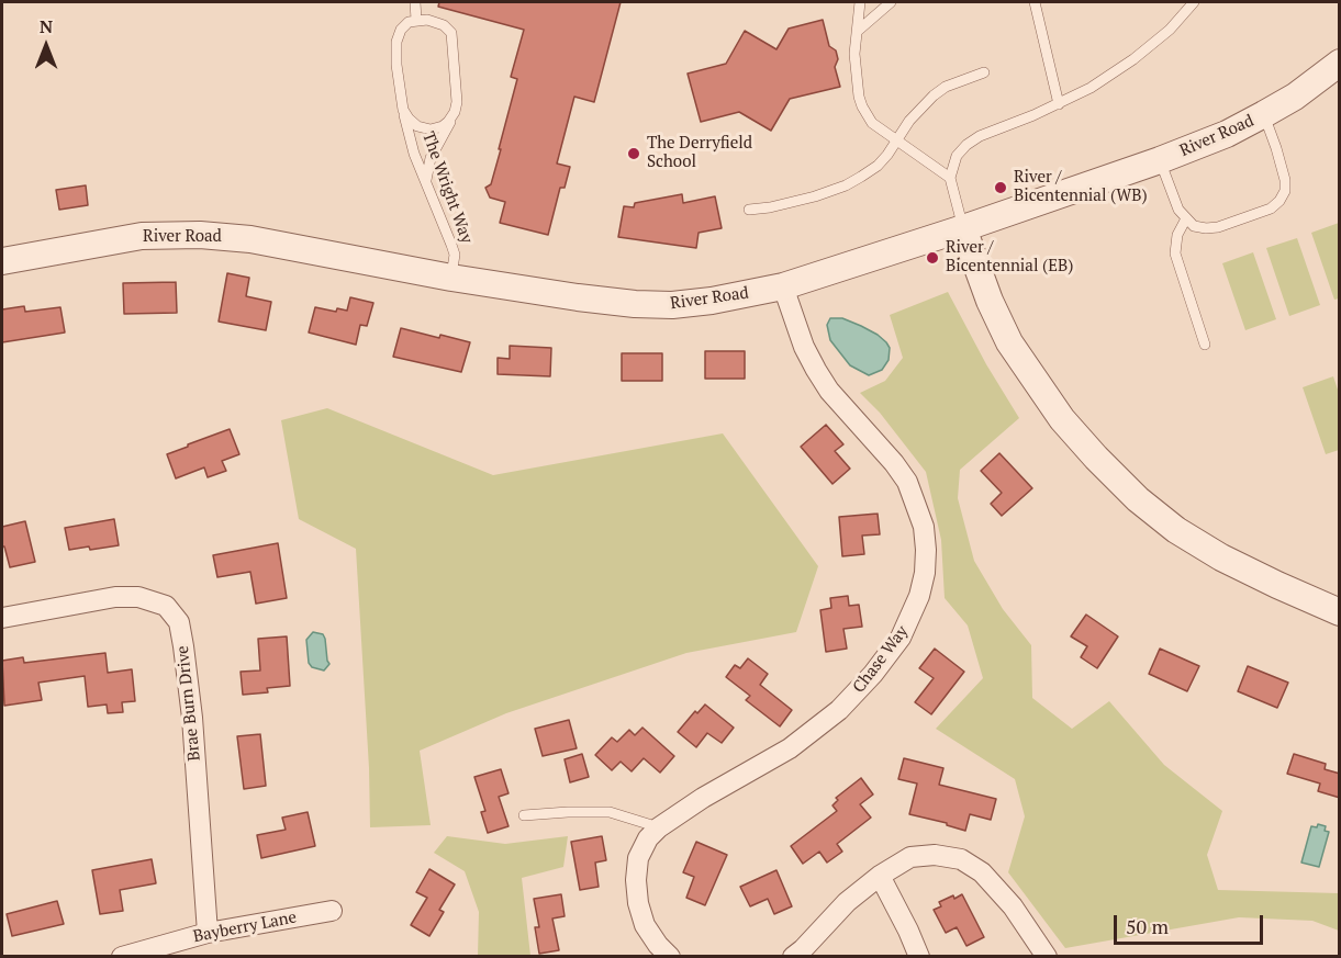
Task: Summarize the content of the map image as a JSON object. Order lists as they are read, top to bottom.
{
  "streets": {
    "street": [
      "River Road",
      "Chase Way",
      "Brae Burn Drive",
      "Bayberry Lane"
    ],
    "lane": ["The Wright Way"]
  },
  "crossings": [
    ["River Road", "The Wright Way"],
    ["River Road", "Chase Way"],
    ["Brae Burn Drive", "Bayberry Lane"]
  ],
  "places": ["The Derryfield School", "River / Bicentennial (WB)", "River / Bicentennial (EB)"],
  "scale_bar": "50 m",
  "north": "top"
}
